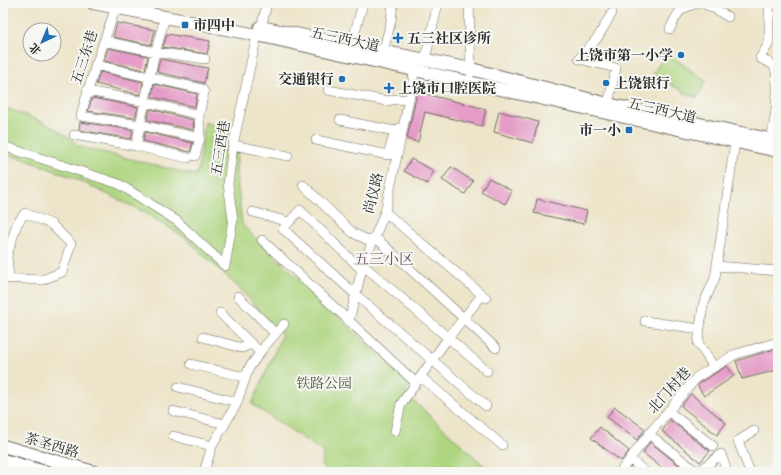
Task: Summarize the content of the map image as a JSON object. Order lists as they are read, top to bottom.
{
  "streets": {
    "main road": ["五三西大道", "茶圣西路"],
    "street": [
      "五三东巷",
      "五三西巷",
      "尚仪路",
      "北门村巷"
    ]
  },
  "crossings": [
    ["五三西大道", "五三东巷"],
    ["五三西大道", "五三西巷"],
    ["五三西大道", "尚仪路"]
  ],
  "districts": ["五三小区"],
  "parks": ["铁路公园"],
  "places": {
    "transit": ["市四中", "市一小"],
    "health": ["五三社区诊所", "上饶市口腔医院"],
    "other": ["上饶市第一小学", "交通银行", "上饶银行"]
  },
  "north": "bottom left"
}
